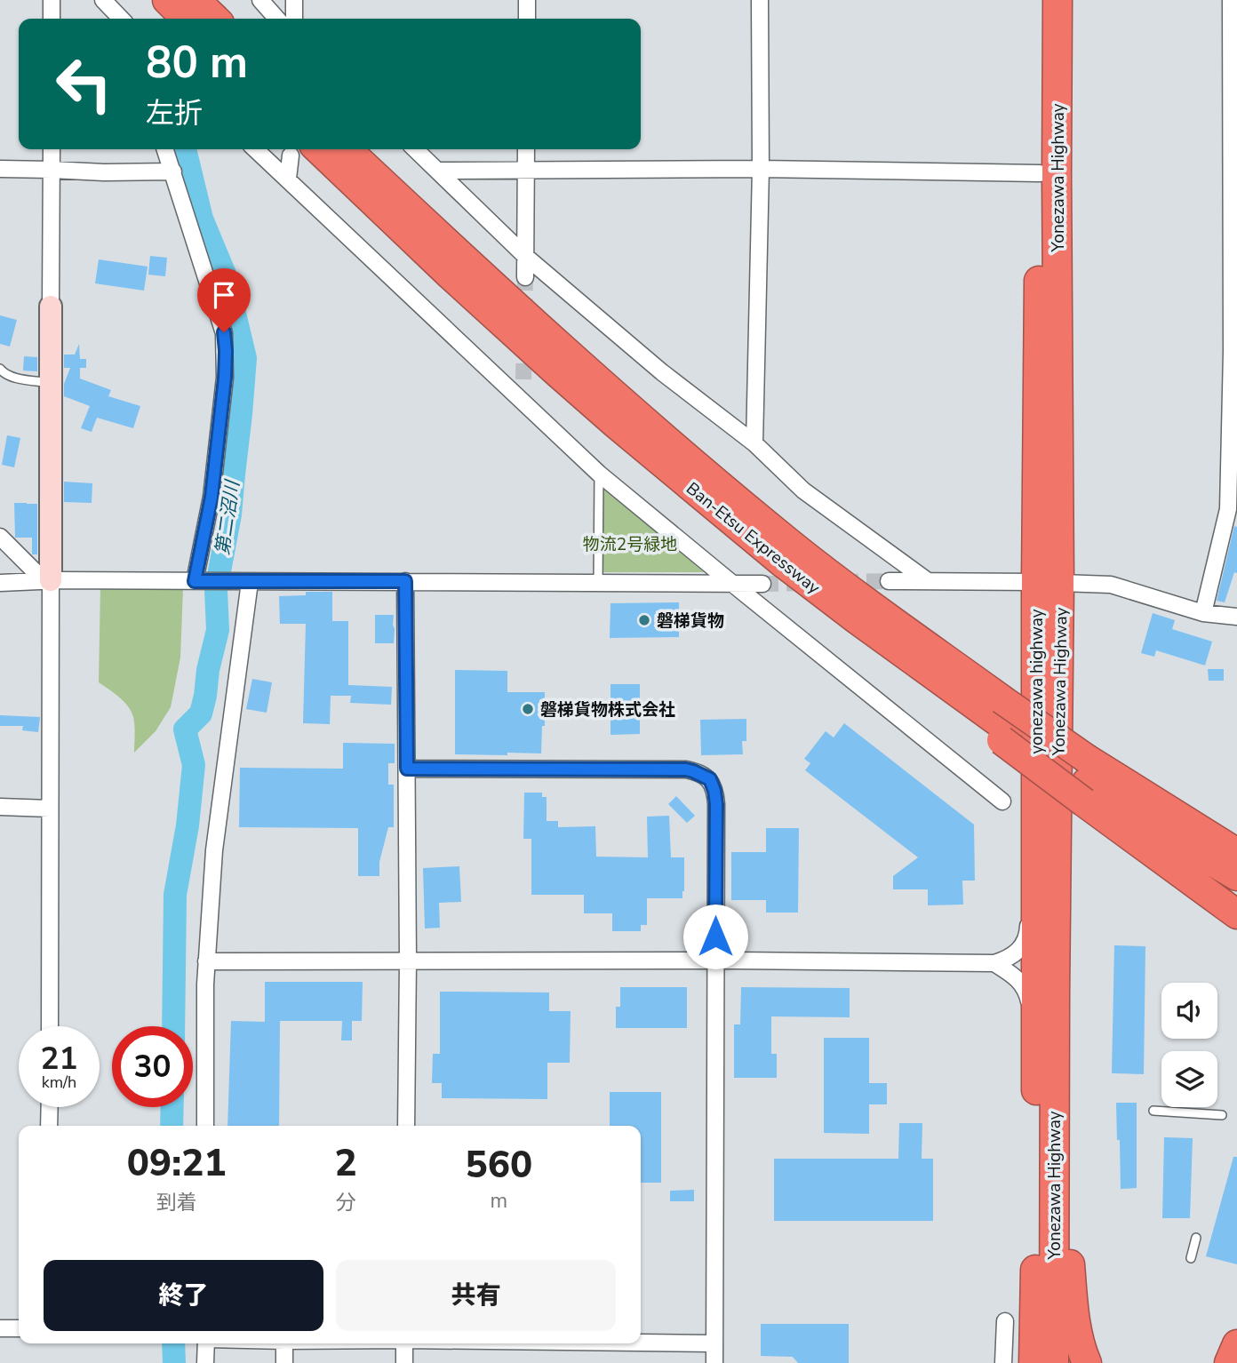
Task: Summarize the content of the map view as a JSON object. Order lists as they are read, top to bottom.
{
  "streets": {
    "highway": ["Yonezawa Highway", "Ban-Etsu Expressway", "yonezawa highway"]
  },
  "crossings": [
    ["Yonezawa Highway", "yonezawa highway"]
  ],
  "water": ["第二沼川"],
  "parks": ["物流2号緑地"],
  "places": ["磐梯貨物", "磐梯貨物株式会社"],
  "page": {
    "turn": ["80 m", "左折"],
    "speed": "21 km/h",
    "limit": "30",
    "eta": [
      "09:21",
      "到着",
      "2",
      "分",
      "560",
      "m"
    ],
    "buttons": ["終了", "共有"]
  }
}
